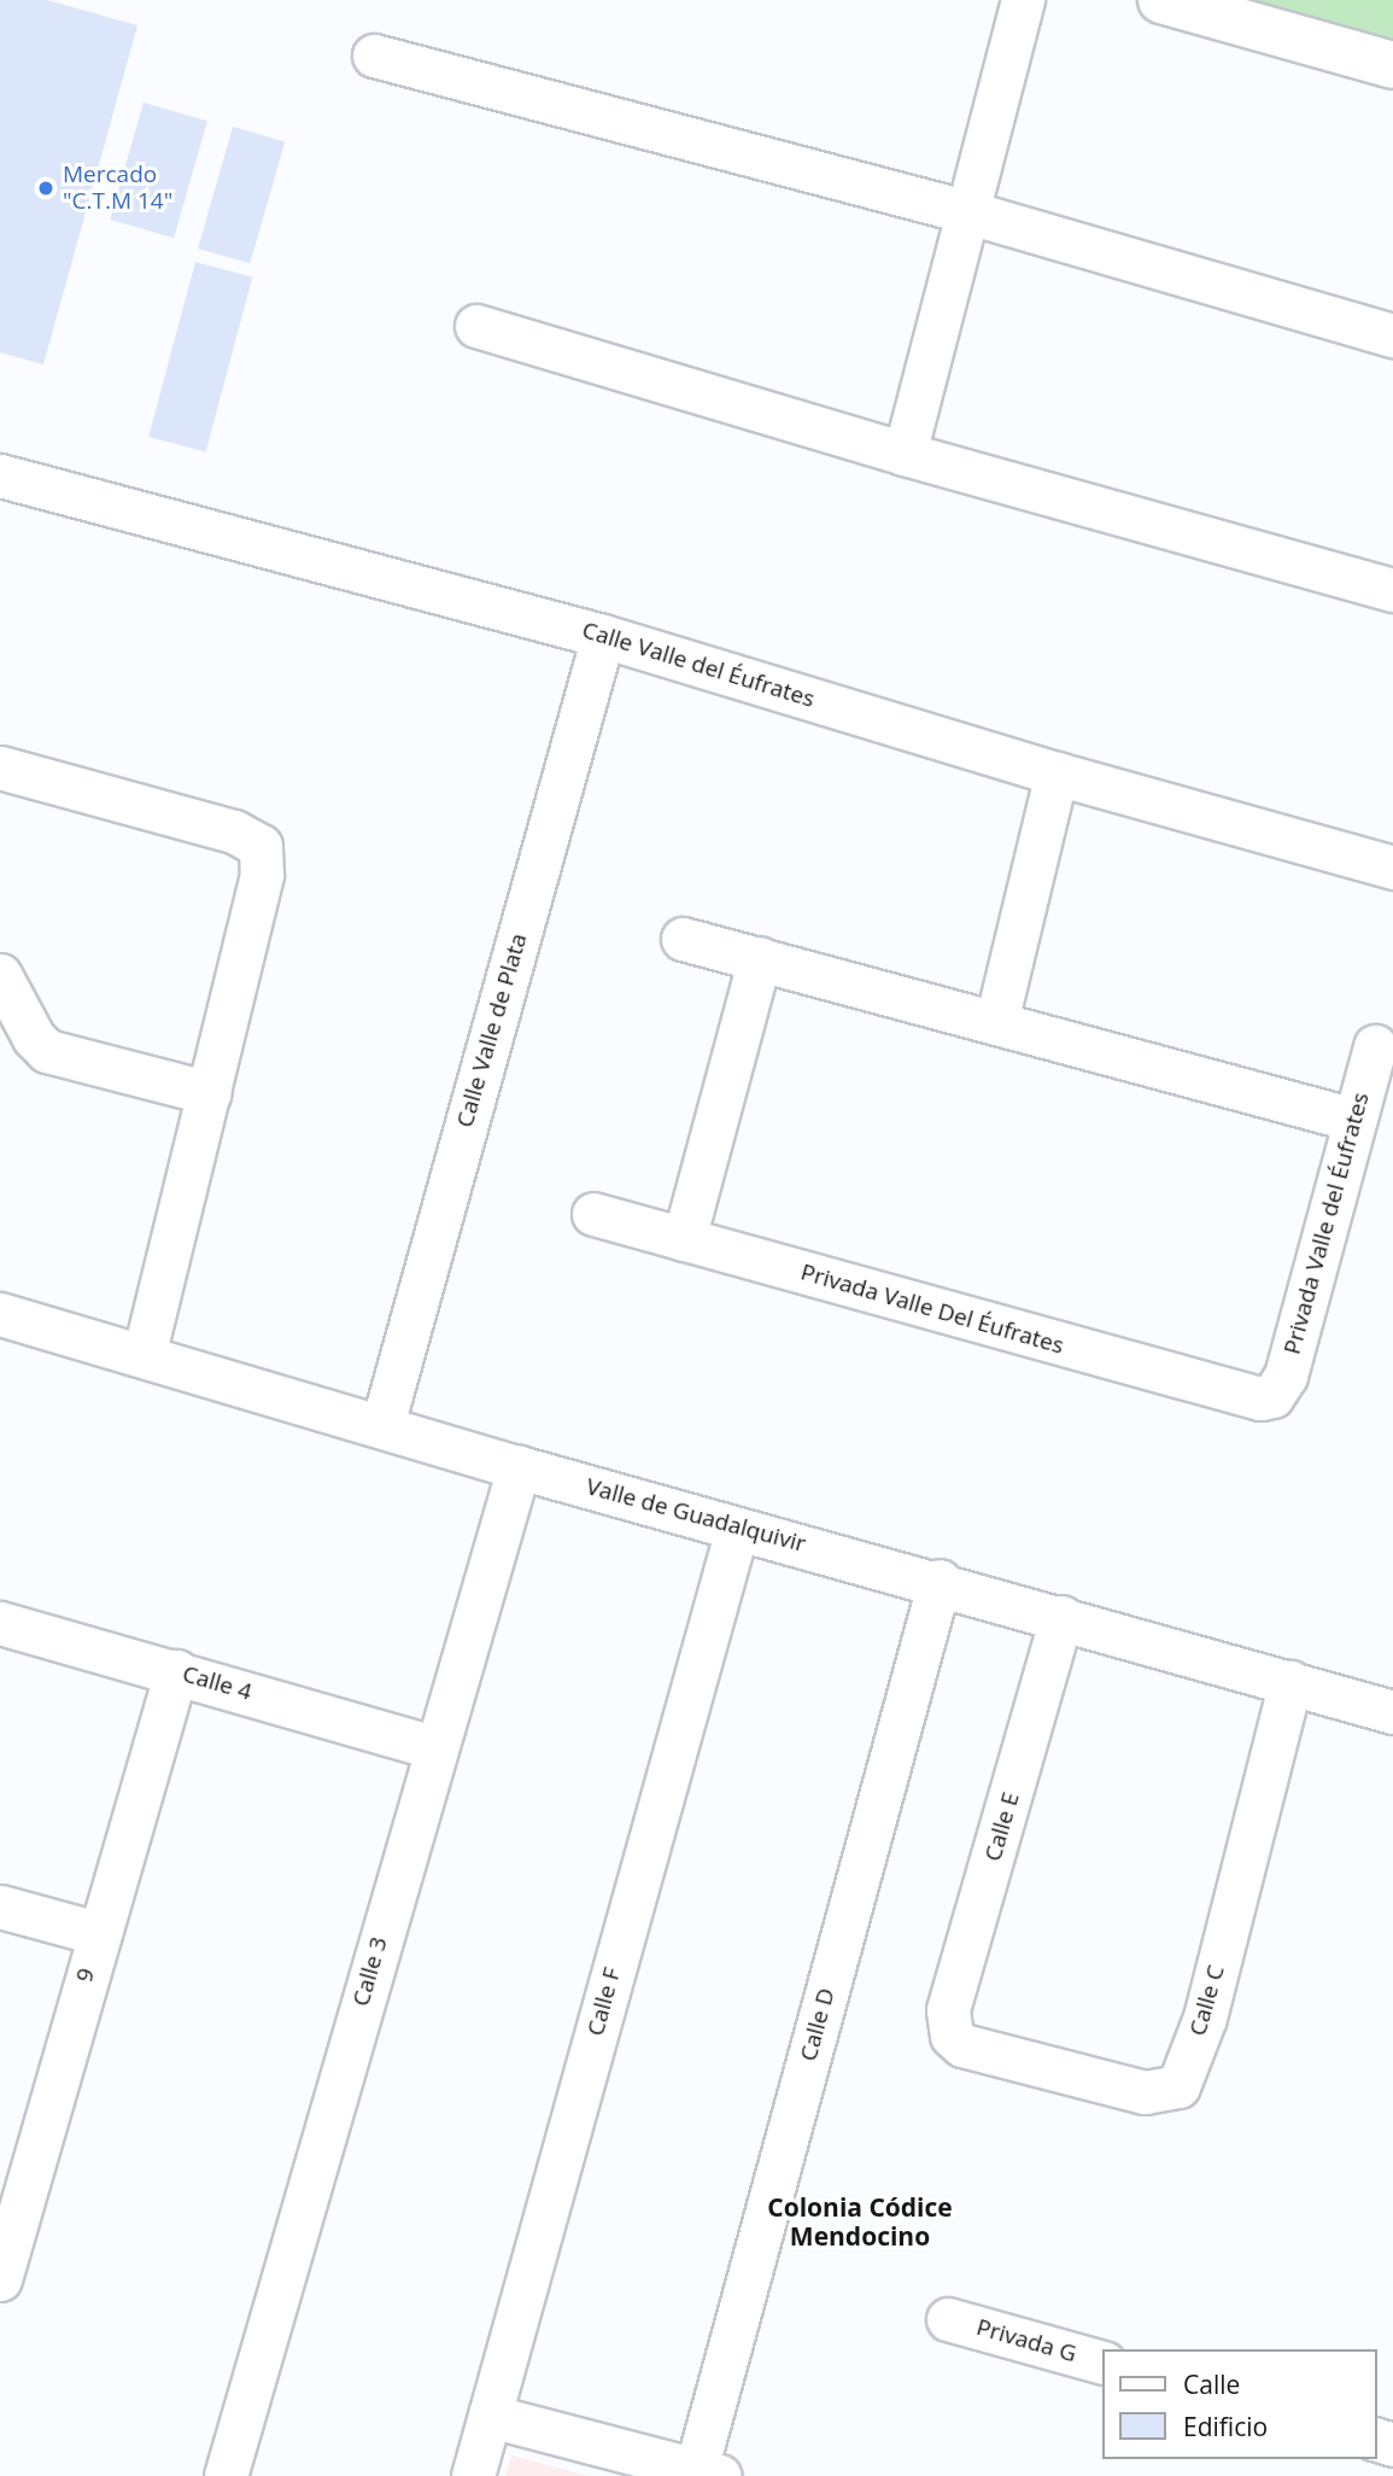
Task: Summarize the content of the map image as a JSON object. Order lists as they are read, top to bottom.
{
  "streets": {
    "street": [
      "Calle Valle del Éufrates",
      "Calle Valle de Plata",
      "Privada Valle del Éufrates",
      "Privada Valle Del Éufrates",
      "Valle de Guadalquivir",
      "Calle 4",
      "Calle E",
      "Calle 3",
      "9",
      "Calle C",
      "Calle F",
      "Calle D",
      "Privada G"
    ]
  },
  "crossings": [
    ["Calle Valle del Éufrates", "Calle Valle de Plata"],
    ["Calle Valle de Plata", "Valle de Guadalquivir"],
    ["Privada Valle del Éufrates", "Privada Valle Del Éufrates"],
    ["Valle de Guadalquivir", "Calle E"],
    ["Valle de Guadalquivir", "Calle 3"],
    ["Valle de Guadalquivir", "Calle C"],
    ["Valle de Guadalquivir", "Calle F"],
    ["Valle de Guadalquivir", "Calle D"],
    ["Calle 4", "Calle 3"],
    ["Calle 4", "9"],
    ["Calle E", "Calle C"]
  ],
  "districts": ["Colonia Códice Mendocino"],
  "places": ["Mercado \"C.T.M 14\""],
  "legend": ["Calle", "Edificio"]
}
